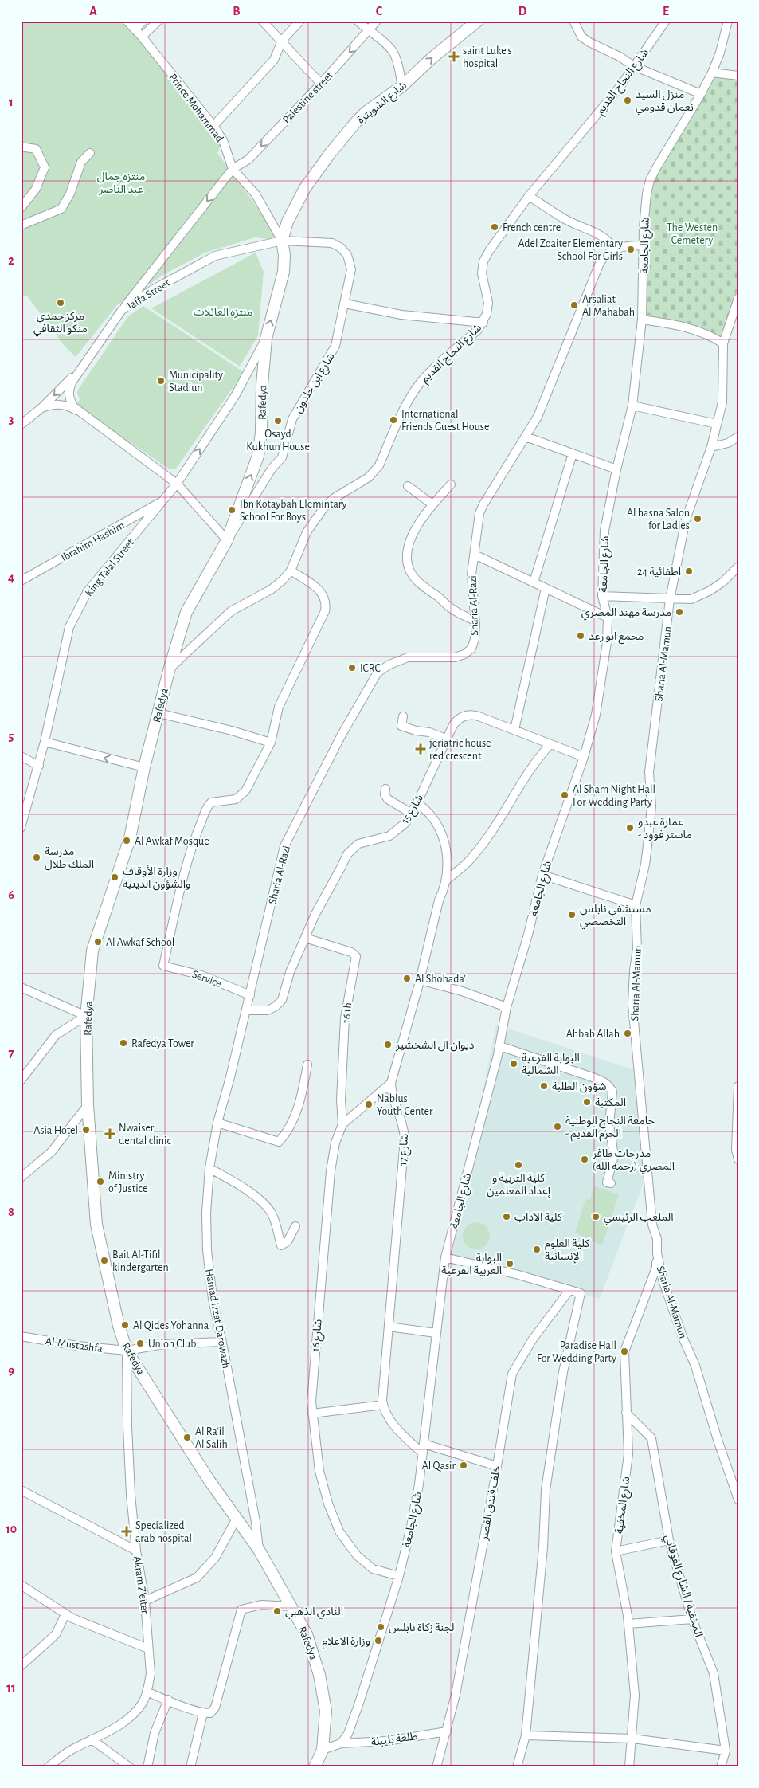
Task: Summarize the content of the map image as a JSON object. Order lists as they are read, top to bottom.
{
  "streets": {
    "main road": ["شارع الشويترة", "Rafedya"],
    "street": [
      "شارع النجاح القديم",
      "Palestine street",
      "Prince Mohammad",
      "شارع الجامعة",
      "Jaffa Street",
      "شارع ابن خلدون",
      "Ibrahim Hashim",
      "King Talal Street",
      "Sharia Al-Razi",
      "Sharia Al-Mamun",
      "شارع 15",
      "Service",
      "16 th",
      "شارع 17",
      "Hamad Izzat Darowazh",
      "شارع 16",
      "Al-Mustashfa",
      "خلف فندق القصر",
      "شارع المخفية",
      "Akram Z'eiter",
      "المخفية / الشارع الفوقاني",
      "طلعة بليبلة"
    ]
  },
  "crossings": [
    ["شارع النجاح القديم", "Rafedya"],
    ["Palestine street", "Prince Mohammad"],
    ["Palestine street", "Jaffa Street"],
    ["شارع الشويترة", "Prince Mohammad"],
    ["شارع الشويترة", "Jaffa Street"],
    ["شارع الشويترة", "شارع ابن خلدون"],
    ["شارع الشويترة", "Rafedya"],
    ["Prince Mohammad", "Jaffa Street"],
    ["Prince Mohammad", "شارع ابن خلدون"],
    ["Prince Mohammad", "Rafedya"],
    ["شارع الجامعة", "شارع 15"],
    ["شارع الجامعة", "شارع 16"],
    ["شارع الجامعة", "طلعة بليبلة"],
    ["Jaffa Street", "شارع ابن خلدون"],
    ["Jaffa Street", "Rafedya"],
    ["شارع ابن خلدون", "Rafedya"],
    ["Rafedya", "King Talal Street"],
    ["Rafedya", "Hamad Izzat Darowazh"],
    ["Rafedya", "Al-Mustashfa"],
    ["Rafedya", "Akram Z'eiter"],
    ["Ibrahim Hashim", "King Talal Street"],
    ["Sharia Al-Razi", "Service"],
    ["Sharia Al-Razi", "Hamad Izzat Darowazh"],
    ["Sharia Al-Mamun", "شارع المخفية"],
    ["شارع 15", "16 th"],
    ["شارع 15", "شارع 17"],
    ["شارع 15", "Hamad Izzat Darowazh"],
    ["Service", "Hamad Izzat Darowazh"],
    ["16 th", "شارع 16"],
    ["شارع 17", "شارع 16"],
    ["Hamad Izzat Darowazh", "Al-Mustashfa"],
    ["Al-Mustashfa", "Akram Z'eiter"],
    ["خلف فندق القصر", "طلعة بليبلة"],
    ["شارع المخفية", "المخفية / الشارع الفوقاني"]
  ],
  "parks": ["منتزه جمال عبد الناصر", "The Westen Cemetery", "منتزه العائلات"],
  "places": {
    "health": [
      "saint Luke's hospital",
      "jeriatric house red crescent",
      "Nwaiser dental clinic",
      "Specialized arab hospital"
    ],
    "other": [
      "منزل السيد نعمان قدومي",
      "French centre",
      "Adel Zoaiter Elementary School For Girls",
      "مركز حمدي منكو الثقافي",
      "Arsaliat Al Mahabah",
      "Municipality Stadiun",
      "International Friends Guest House",
      "Osayd Kukhun House",
      "Ibn Kotaybah Elemintary School For Boys",
      "Al hasna Salon for Ladies",
      "اطفائية 24",
      "مدرسة مهند المصري",
      "مجمع ابو رعد",
      "ICRC",
      "Al Sham Night Hall For Wedding Party",
      "عمارة عبدو - ماستر فوود",
      "Al Awkaf Mosque",
      "مدرسة الملك طلال",
      "وزارة الأوقاف والشؤون الدينية",
      "مستشفى نابلس التخصصي",
      "Al Awkaf School",
      "Al Shohada'",
      "Ahbab Allah",
      "Rafedya Tower",
      "ديوان ال الشخشير",
      "البوابة الفرعية الشمالية",
      "شؤون الطلبة",
      "المكتبة",
      "Nablus Youth Center",
      "جامعة النجاح الوطنية - الحرم القديم",
      "Asia Hotel",
      "مدرجات ظافر المصري (رحمه الله)",
      "كلية التربية و إعداد المعلمين",
      "Ministry of Justice",
      "كلية الآداب",
      "الملعب الرئيسي",
      "كلية العلوم الإنسانية",
      "Bait Al-Tifil kindergarten",
      "البوابة الغربية الفرعية",
      "Al Qides Yohanna",
      "Union Club",
      "Paradise Hall For Wedding Party",
      "Al Ra'il Al Salih",
      "Al Qasir",
      "النادي الذهبي",
      "لجنة زكاة نابلس",
      "وزارة الاعلام"
    ]
  },
  "grid": {
    "columns": [
      "A",
      "B",
      "C",
      "D",
      "E"
    ],
    "rows": [
      "1",
      "2",
      "3",
      "4",
      "5",
      "6",
      "7",
      "8",
      "9",
      "10",
      "11"
    ]
  }
}
